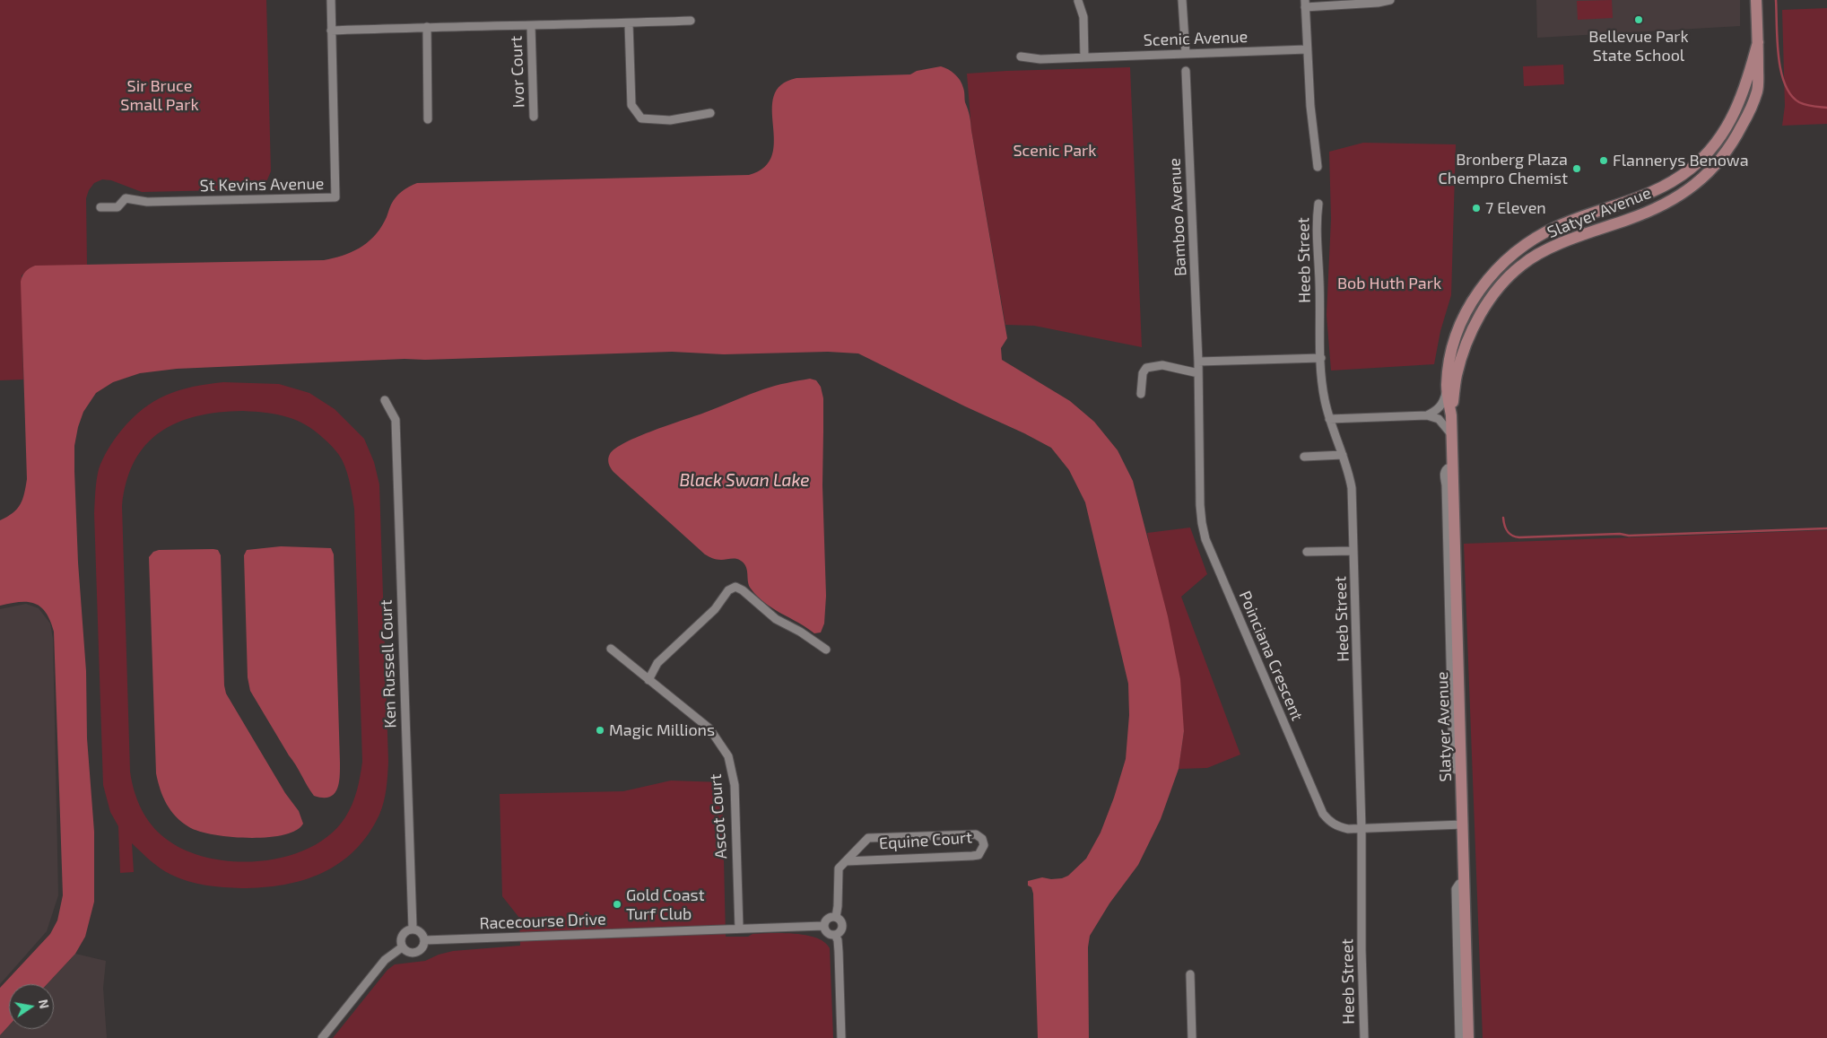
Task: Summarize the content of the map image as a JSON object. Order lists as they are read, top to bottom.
{
  "streets": {
    "main road": ["Slatyer Avenue"],
    "street": [
      "Scenic Avenue",
      "Ivor Court",
      "St Kevins Avenue",
      "Bamboo Avenue",
      "Heeb Street",
      "Poinciana Crescent",
      "Ken Russell Court",
      "Ascot Court",
      "Equine Court",
      "Racecourse Drive"
    ]
  },
  "crossings": [
    ["Slatyer Avenue", "Poinciana Crescent"],
    ["Bamboo Avenue", "Poinciana Crescent"],
    ["Heeb Street", "Poinciana Crescent"],
    ["Ken Russell Court", "Racecourse Drive"],
    ["Ascot Court", "Racecourse Drive"],
    ["Equine Court", "Racecourse Drive"]
  ],
  "water": ["Black Swan Lake"],
  "parks": ["Sir Bruce Small Park", "Scenic Park", "Bob Huth Park"],
  "places": [
    "Bellevue Park State School",
    "Flannerys Benowa",
    "Bronberg Plaza Chempro Chemist",
    "7 Eleven",
    "Magic Millions",
    "Gold Coast Turf Club"
  ],
  "north": "right"
}
